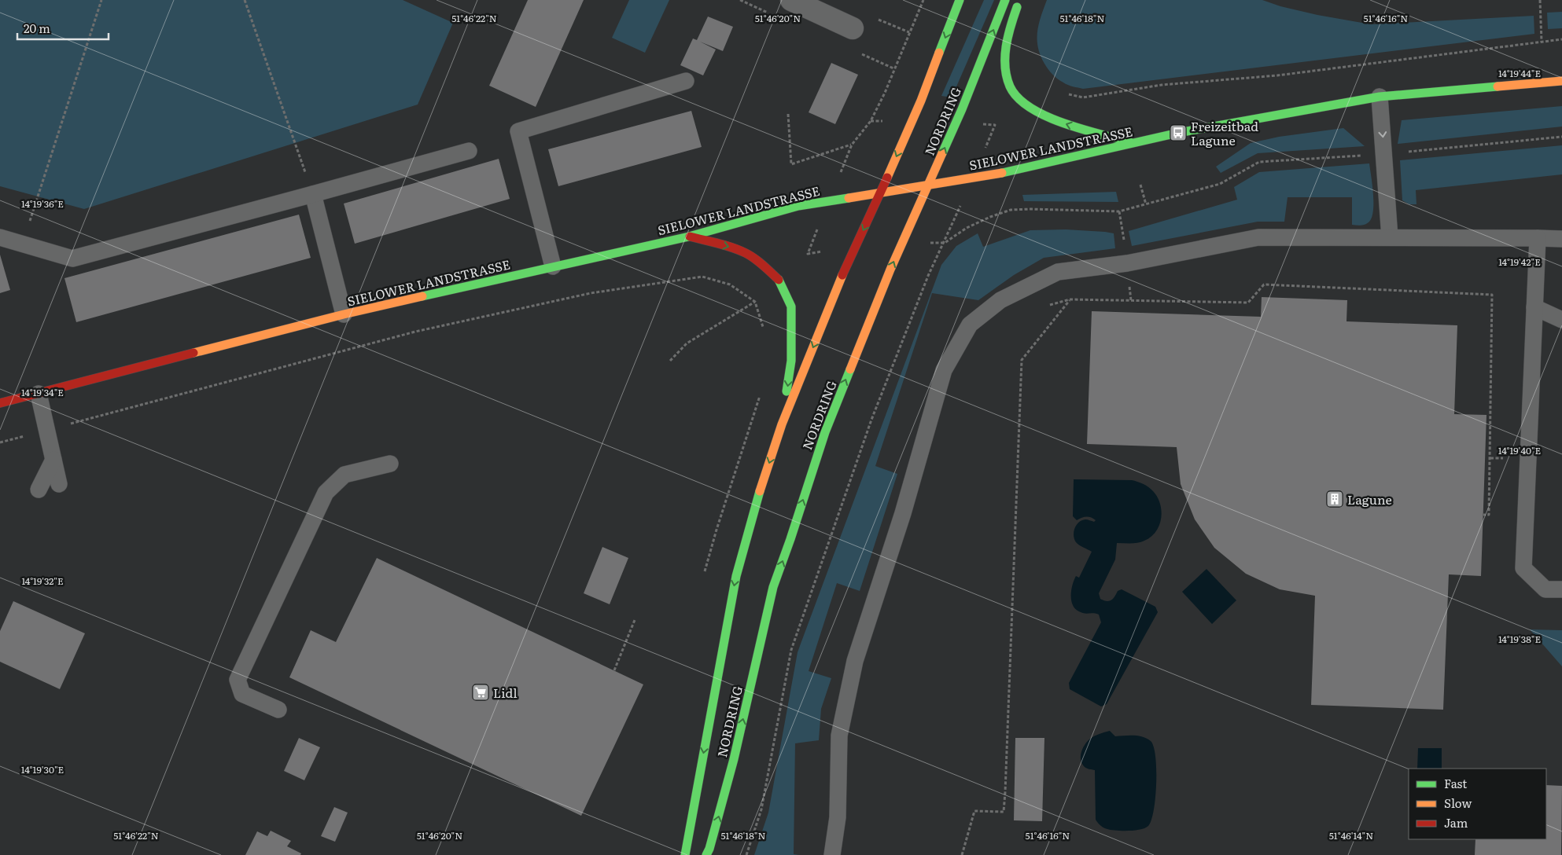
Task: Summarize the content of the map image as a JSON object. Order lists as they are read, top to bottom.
{
  "streets": {
    "main road": ["NORDRING", "SIELOWER LANDSTRASSE"]
  },
  "crossings": [
    ["NORDRING", "SIELOWER LANDSTRASSE"]
  ],
  "places": {
    "bus stop": ["Freizeitbad Lagune"],
    "building": ["Lagune"],
    "supermarket": ["Lidl"]
  },
  "legend": ["Fast", "Slow", "Jam"],
  "scale_bar": "20 m",
  "coordinates": [
    "51°46'22\"N",
    "51°46'20\"N",
    "51°46'18\"N",
    "51°46'16\"N",
    "14°19'44\"E",
    "14°19'36\"E",
    "14°19'42\"E",
    "14°19'34\"E",
    "14°19'40\"E",
    "14°19'32\"E",
    "14°19'38\"E",
    "14°19'30\"E",
    "51°46'14\"N"
  ]
}
